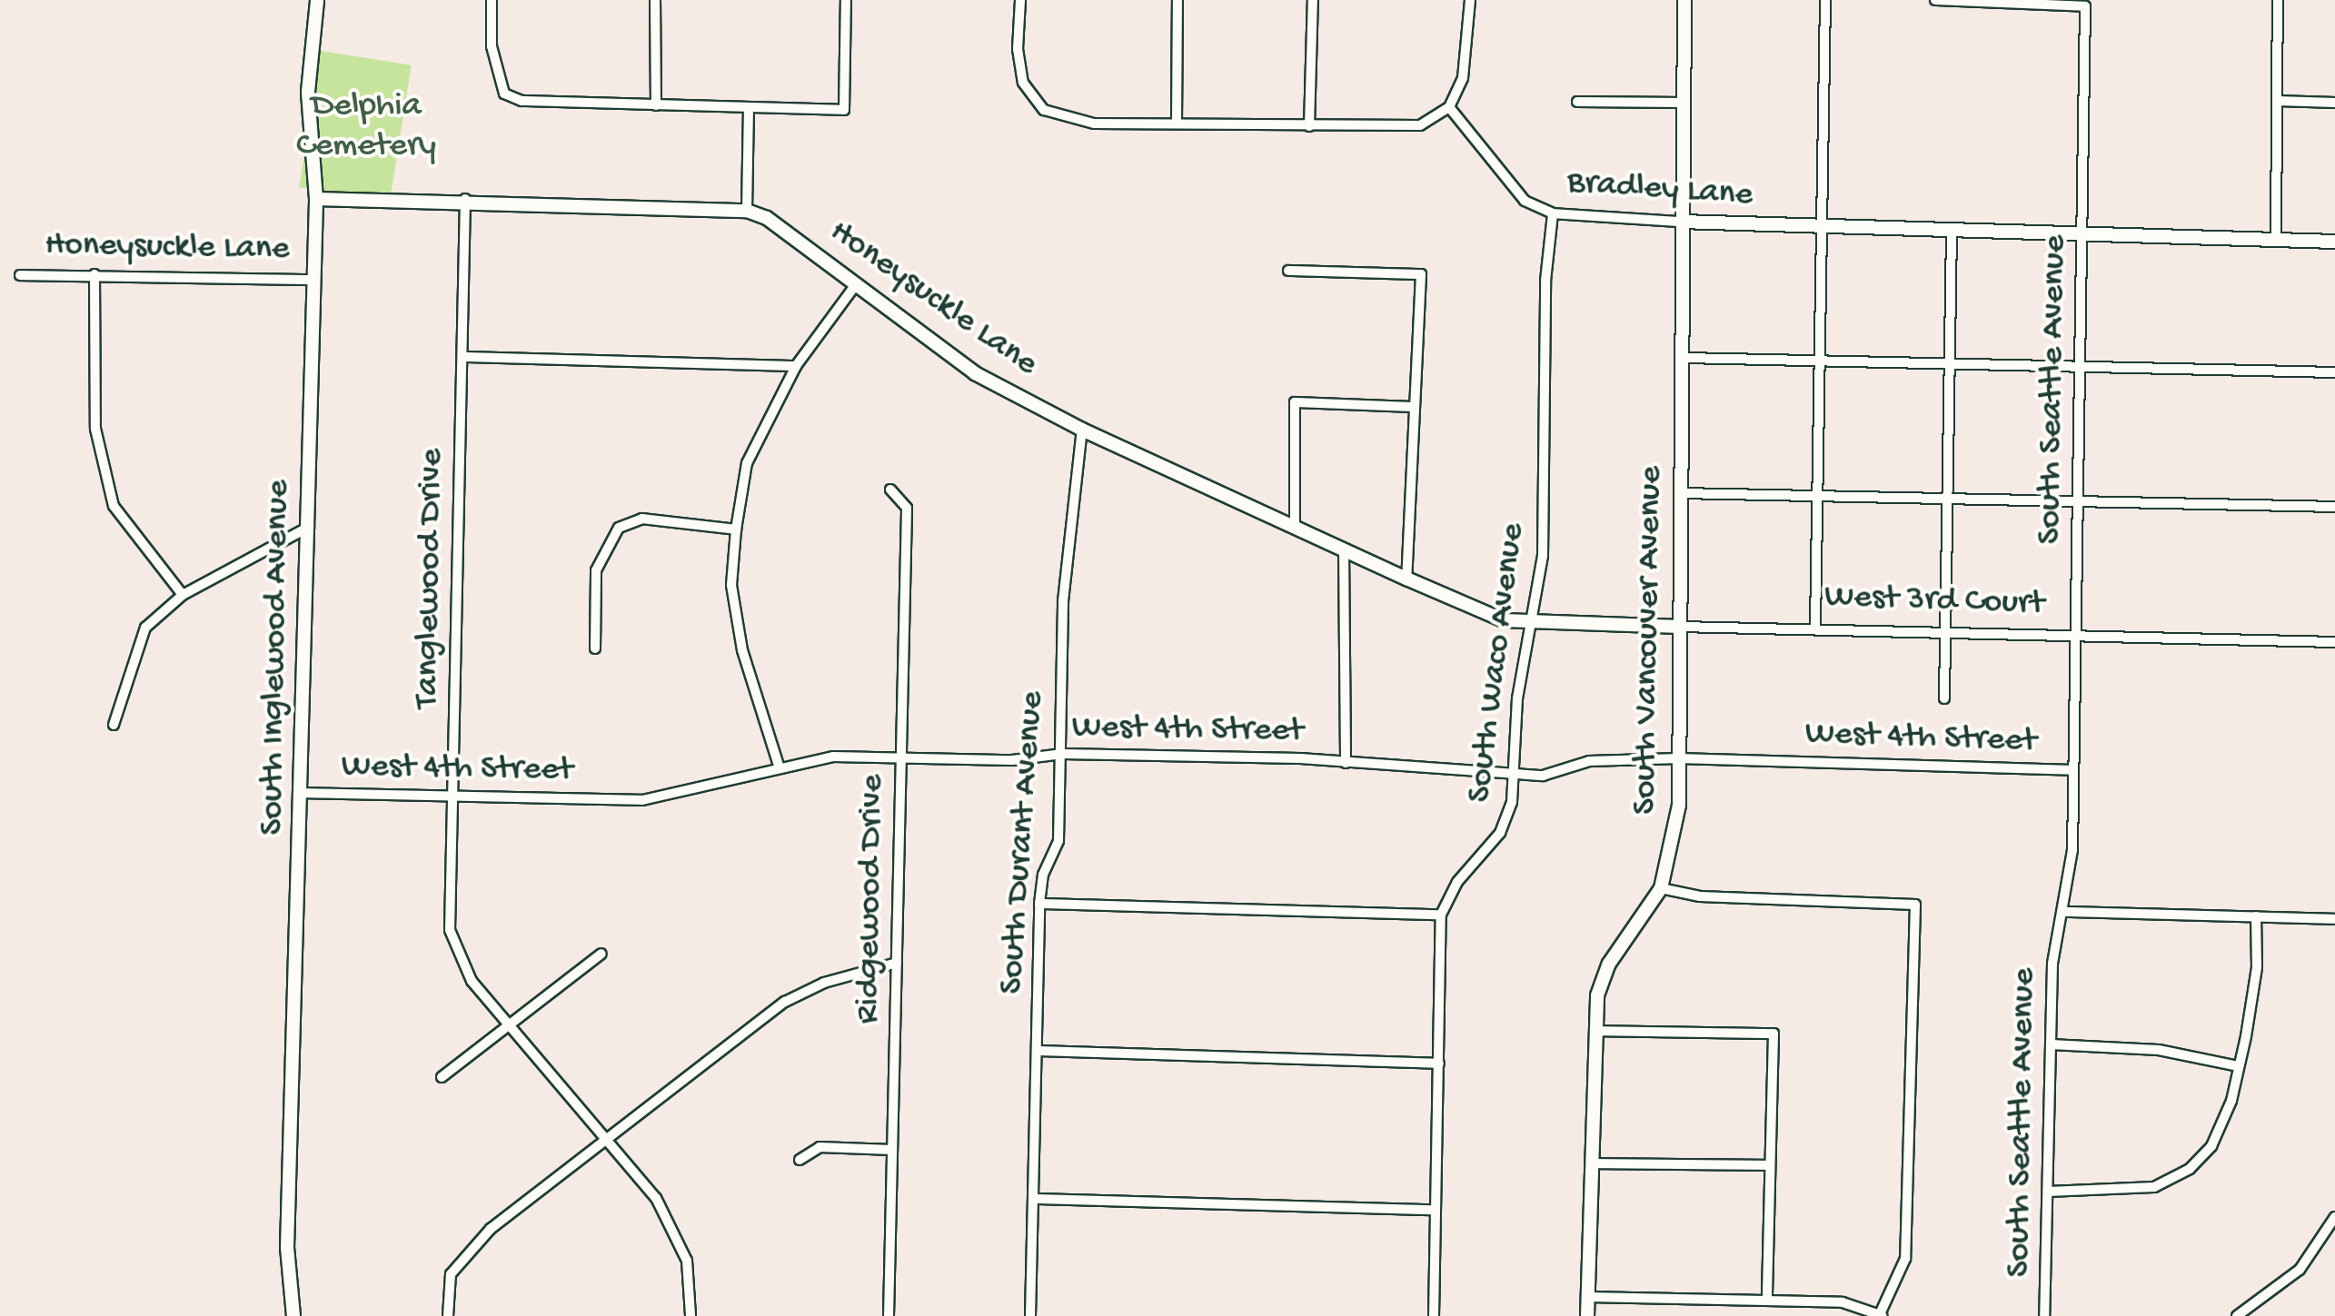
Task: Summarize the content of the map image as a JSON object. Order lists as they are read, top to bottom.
{
  "streets": {
    "street": [
      "Bradley Lane",
      "Honeysuckle Lane",
      "South Seattle Avenue",
      "Tanglewood Drive",
      "West 3rd Court",
      "South Vancouver Avenue",
      "South Inglewood Avenue",
      "South Waco Avenue",
      "West 4th Street",
      "South Durant Avenue",
      "Ridgewood Drive"
    ]
  },
  "crossings": [
    ["Bradley Lane", "South Seattle Avenue"],
    ["Bradley Lane", "South Vancouver Avenue"],
    ["Bradley Lane", "South Waco Avenue"],
    ["Honeysuckle Lane", "Tanglewood Drive"],
    ["Honeysuckle Lane", "West 3rd Court"],
    ["Honeysuckle Lane", "South Inglewood Avenue"],
    ["Honeysuckle Lane", "South Waco Avenue"],
    ["Honeysuckle Lane", "South Durant Avenue"],
    ["South Seattle Avenue", "West 3rd Court"],
    ["South Seattle Avenue", "West 4th Street"],
    ["Tanglewood Drive", "West 4th Street"],
    ["West 3rd Court", "South Vancouver Avenue"],
    ["West 3rd Court", "South Waco Avenue"],
    ["South Vancouver Avenue", "West 4th Street"],
    ["South Inglewood Avenue", "West 4th Street"],
    ["South Waco Avenue", "West 4th Street"],
    ["West 4th Street", "South Durant Avenue"],
    ["West 4th Street", "Ridgewood Drive"]
  ],
  "parks": ["Delphia Cemetery"]
}
